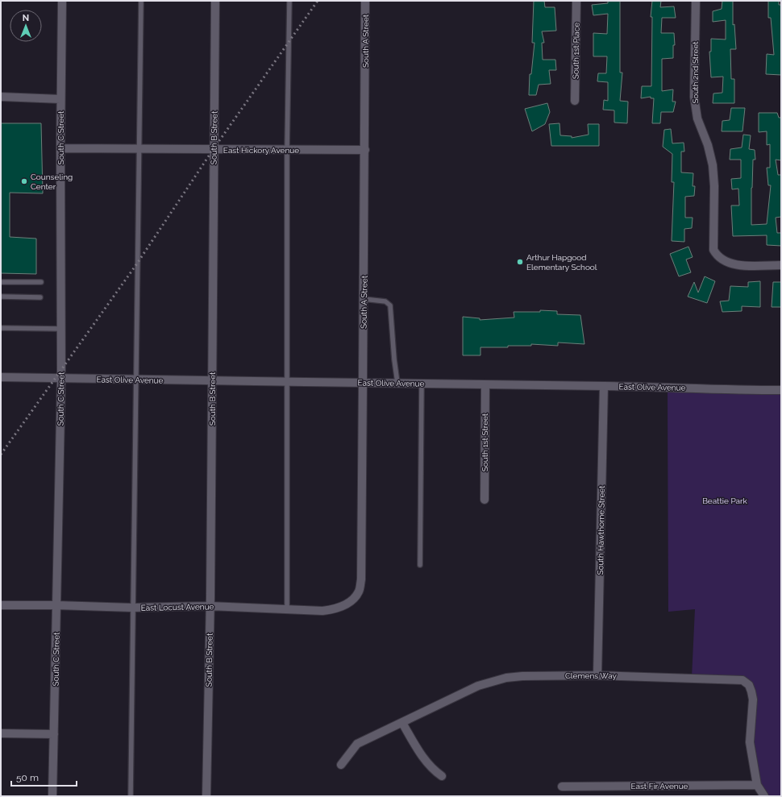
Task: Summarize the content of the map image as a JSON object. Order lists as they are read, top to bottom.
{
  "streets": {
    "street": [
      "South A Street",
      "South 1st Place",
      "South 2nd Street",
      "South C Street",
      "South B Street",
      "East Hickory Avenue",
      "East Olive Avenue",
      "South 1st Street",
      "South Hawthorne Street",
      "East Locust Avenue",
      "Clemens Way",
      "East Fir Avenue"
    ]
  },
  "crossings": [
    ["South A Street", "East Hickory Avenue"],
    ["South A Street", "East Olive Avenue"],
    ["South A Street", "East Locust Avenue"],
    ["South C Street", "East Hickory Avenue"],
    ["South C Street", "East Olive Avenue"],
    ["South C Street", "East Locust Avenue"],
    ["South B Street", "East Hickory Avenue"],
    ["South B Street", "East Olive Avenue"],
    ["South B Street", "East Locust Avenue"],
    ["East Olive Avenue", "South 1st Street"],
    ["East Olive Avenue", "South Hawthorne Street"],
    ["South Hawthorne Street", "Clemens Way"],
    ["Clemens Way", "East Fir Avenue"]
  ],
  "parks": ["Beattie Park"],
  "places": ["Counseling Center", "Arthur Hapgood Elementary School"],
  "scale_bar": "50 m",
  "north": "top"
}
